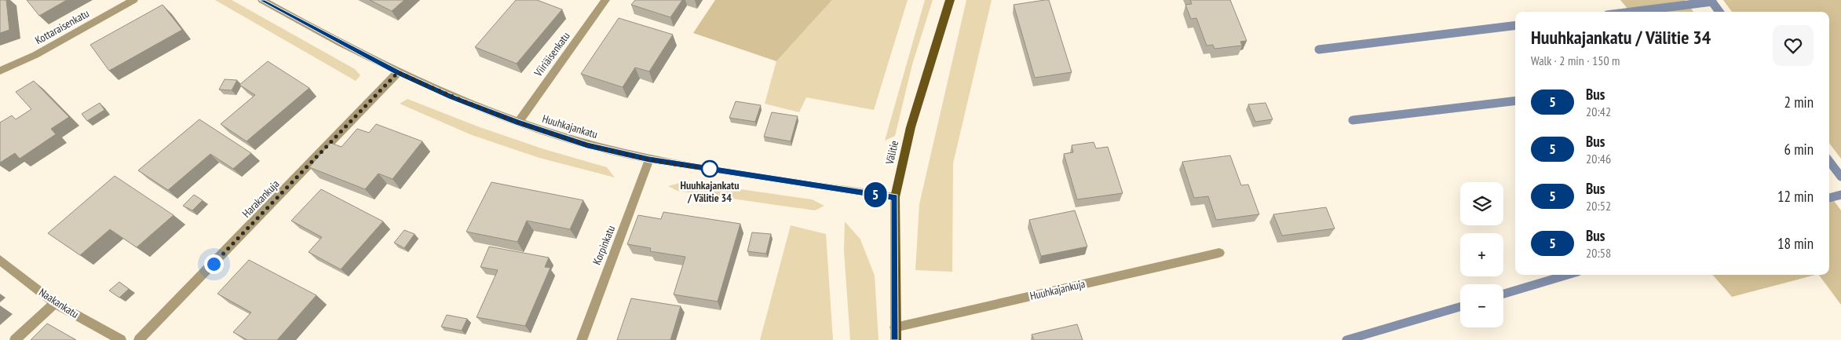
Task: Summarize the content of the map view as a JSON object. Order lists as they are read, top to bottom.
{
  "streets": {
    "main road": ["Välitie"],
    "street": [
      "Kottaraisenkatu",
      "Viiriäisenkatu",
      "Huuhkajankatu",
      "Harakankuja",
      "Korpinkatu",
      "Huuhkajankuja",
      "Naakankatu"
    ]
  },
  "crossings": [
    ["Viiriäisenkatu", "Huuhkajankatu"],
    ["Huuhkajankatu", "Välitie"],
    ["Huuhkajankatu", "Harakankuja"],
    ["Huuhkajankatu", "Korpinkatu"],
    ["Välitie", "Huuhkajankuja"]
  ],
  "places": ["Huuhkajankatu / Välitie 34"],
  "lines": ["bus line 5"],
  "page": {
    "on_map": "5",
    "heading": ["Huuhkajankatu / Välitie 34", "Walk · 2 min · 150 m"],
    "list": [
      {
        "mark": "5",
        "name": "Bus",
        "note": "20:42",
        "value": "2 min"
      },
      {
        "mark": "5",
        "name": "Bus",
        "note": "20:46",
        "value": "6 min"
      },
      {
        "mark": "5",
        "name": "Bus",
        "note": "20:52",
        "value": "12 min"
      },
      {
        "mark": "5",
        "name": "Bus",
        "note": "20:58",
        "value": "18 min"
      }
    ],
    "map_buttons": ["+", "−"]
  }
}
